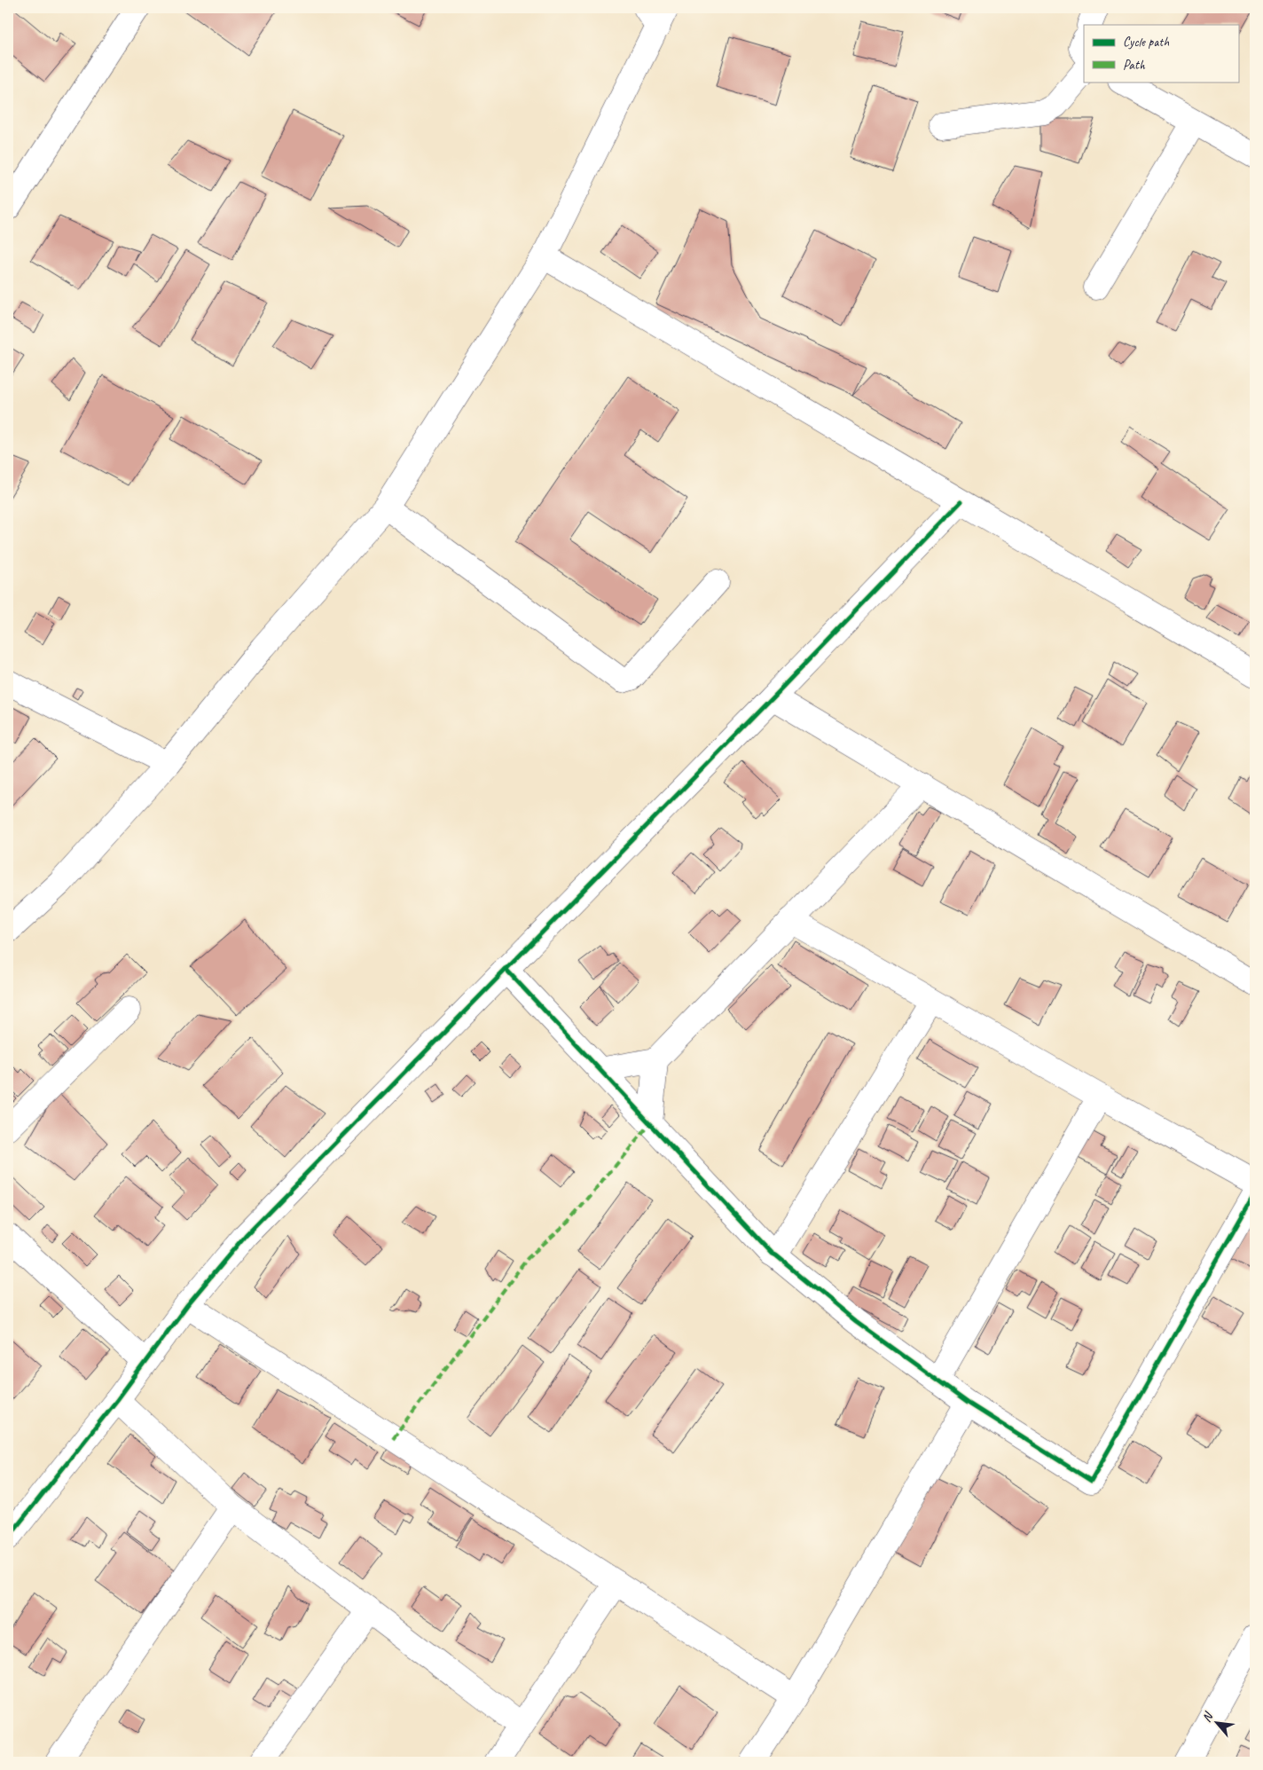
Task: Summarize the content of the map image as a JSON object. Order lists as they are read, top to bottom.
{
  "legend": ["Cycle path", "Path"],
  "north": "top left"
}
